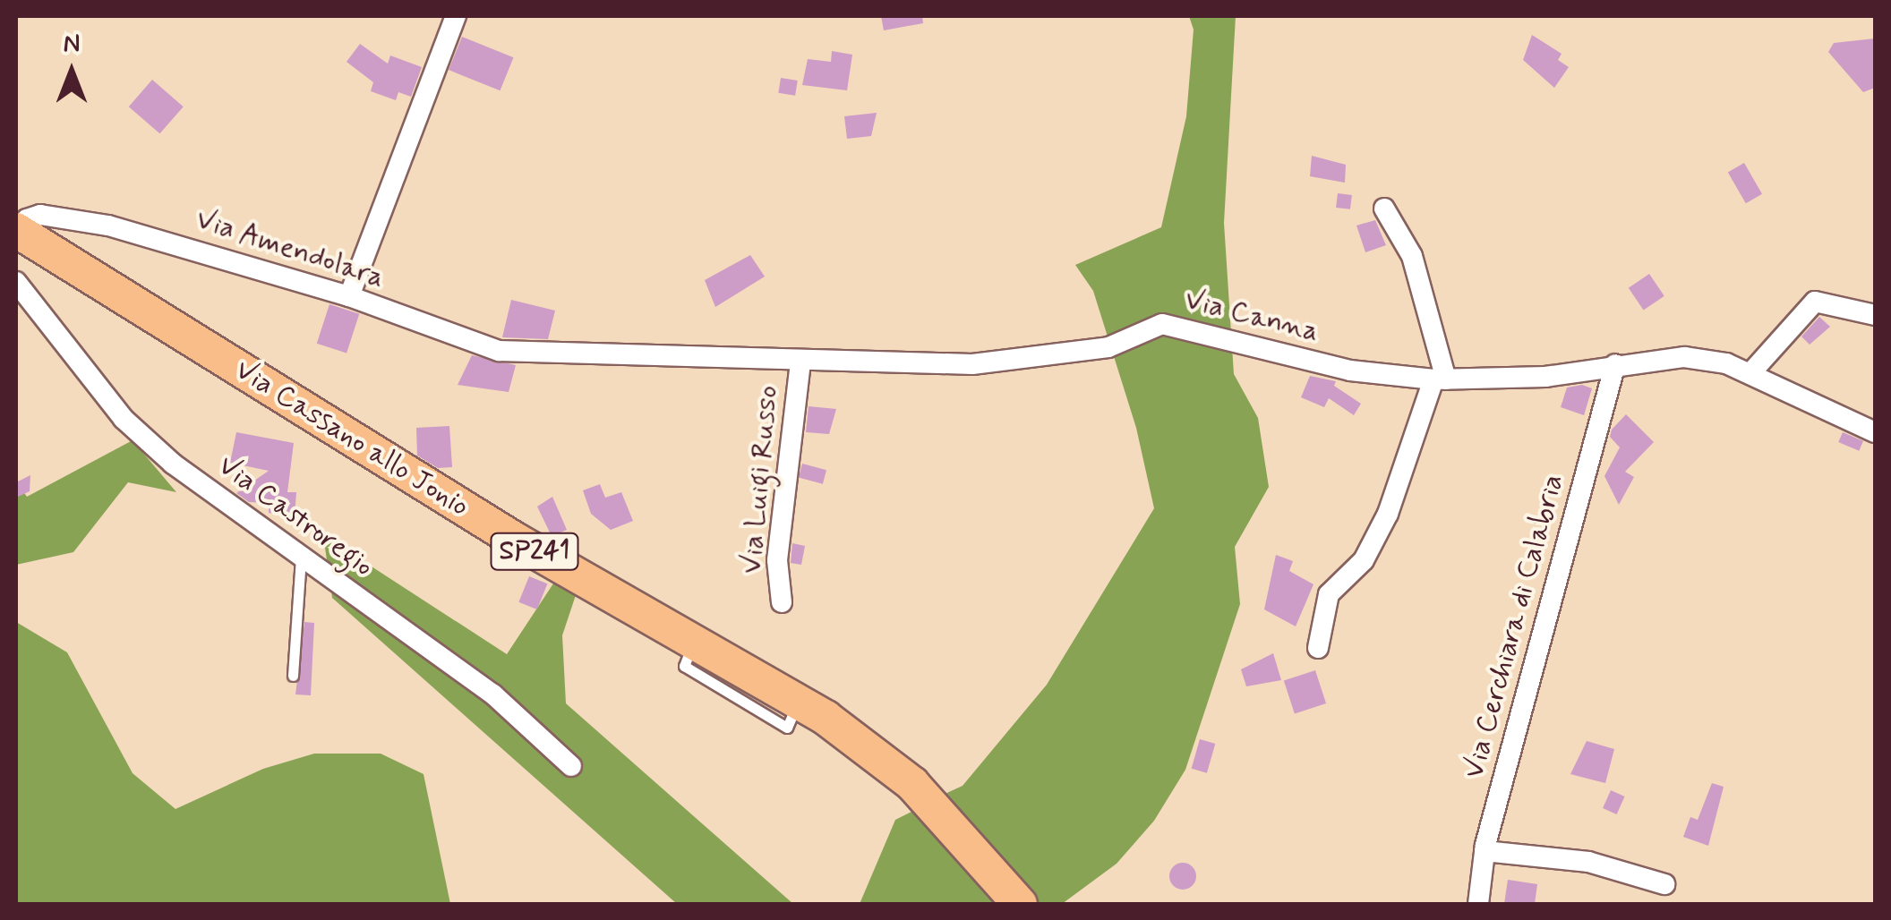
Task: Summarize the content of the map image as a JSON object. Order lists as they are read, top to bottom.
{
  "streets": {
    "main road": ["Via Cassano allo Jonio", "SP241"],
    "street": [
      "Via Amendolara",
      "Via Canna",
      "Via Luigi Russo",
      "Via Castroregio",
      "Via Cerchiara di Calabria"
    ]
  },
  "crossings": [
    ["Via Amendolara", "Via Canna"],
    ["Via Amendolara", "Via Cassano allo Jonio"],
    ["Via Canna", "Via Luigi Russo"],
    ["Via Canna", "Via Cerchiara di Calabria"]
  ],
  "north": "top"
}
